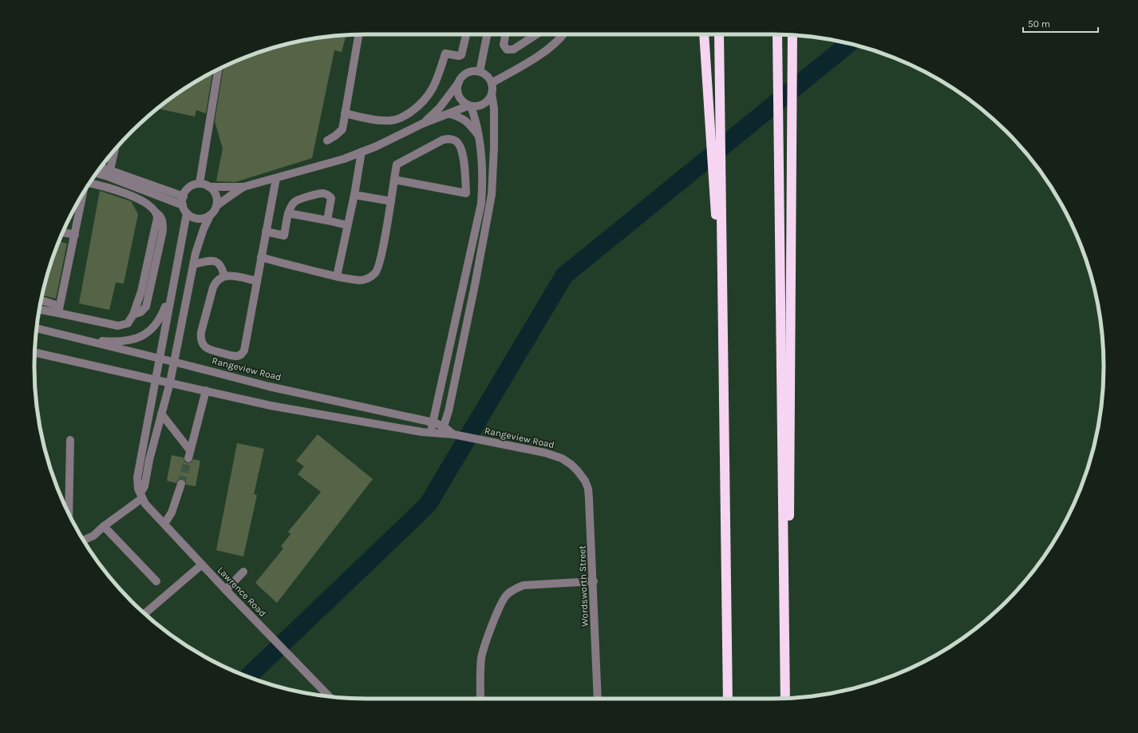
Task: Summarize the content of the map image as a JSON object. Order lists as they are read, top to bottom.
{
  "streets": {
    "street": ["Rangeview Road", "Wordsworth Street", "Lawrence Road"]
  },
  "crossings": [
    ["Rangeview Road", "Wordsworth Street"],
    ["Rangeview Road", "Lawrence Road"]
  ],
  "scale_bar": "50 m"
}
